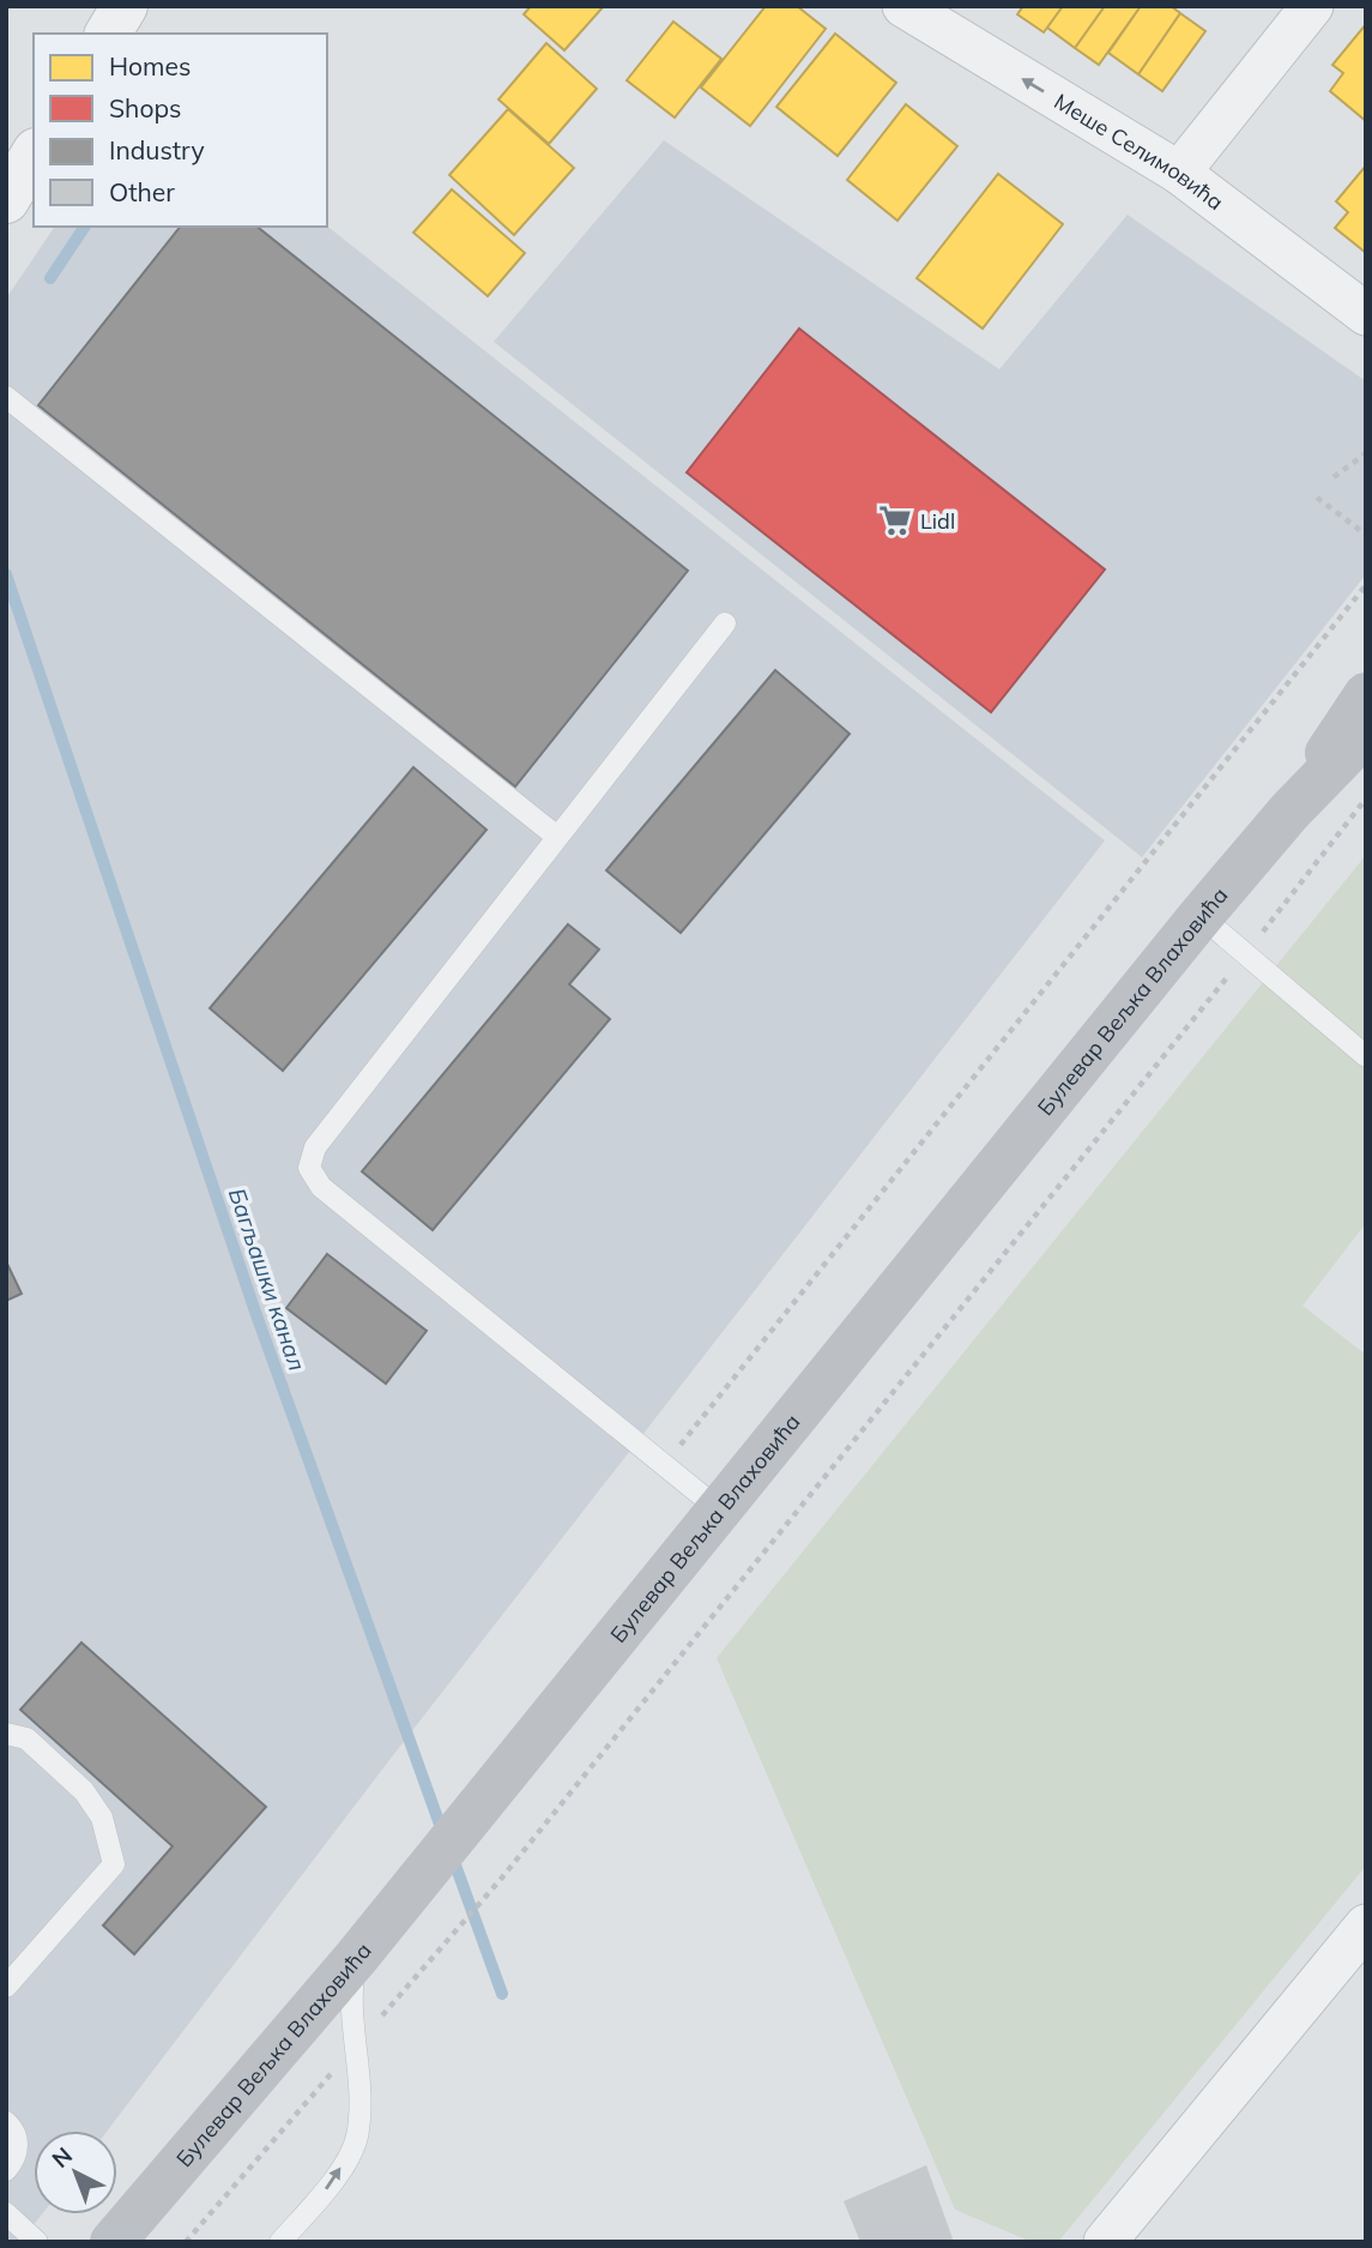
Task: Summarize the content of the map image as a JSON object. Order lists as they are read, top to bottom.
{
  "streets": {
    "main road": ["Булевар Вељка Влаховића"],
    "street": ["Меше Селимовића"]
  },
  "one_way": ["Меше Селимовића"],
  "water": ["Багљашки канал"],
  "places": {
    "supermarket": ["Lidl"]
  },
  "legend": [
    "Homes",
    "Shops",
    "Industry",
    "Other"
  ],
  "north": "top left"
}
